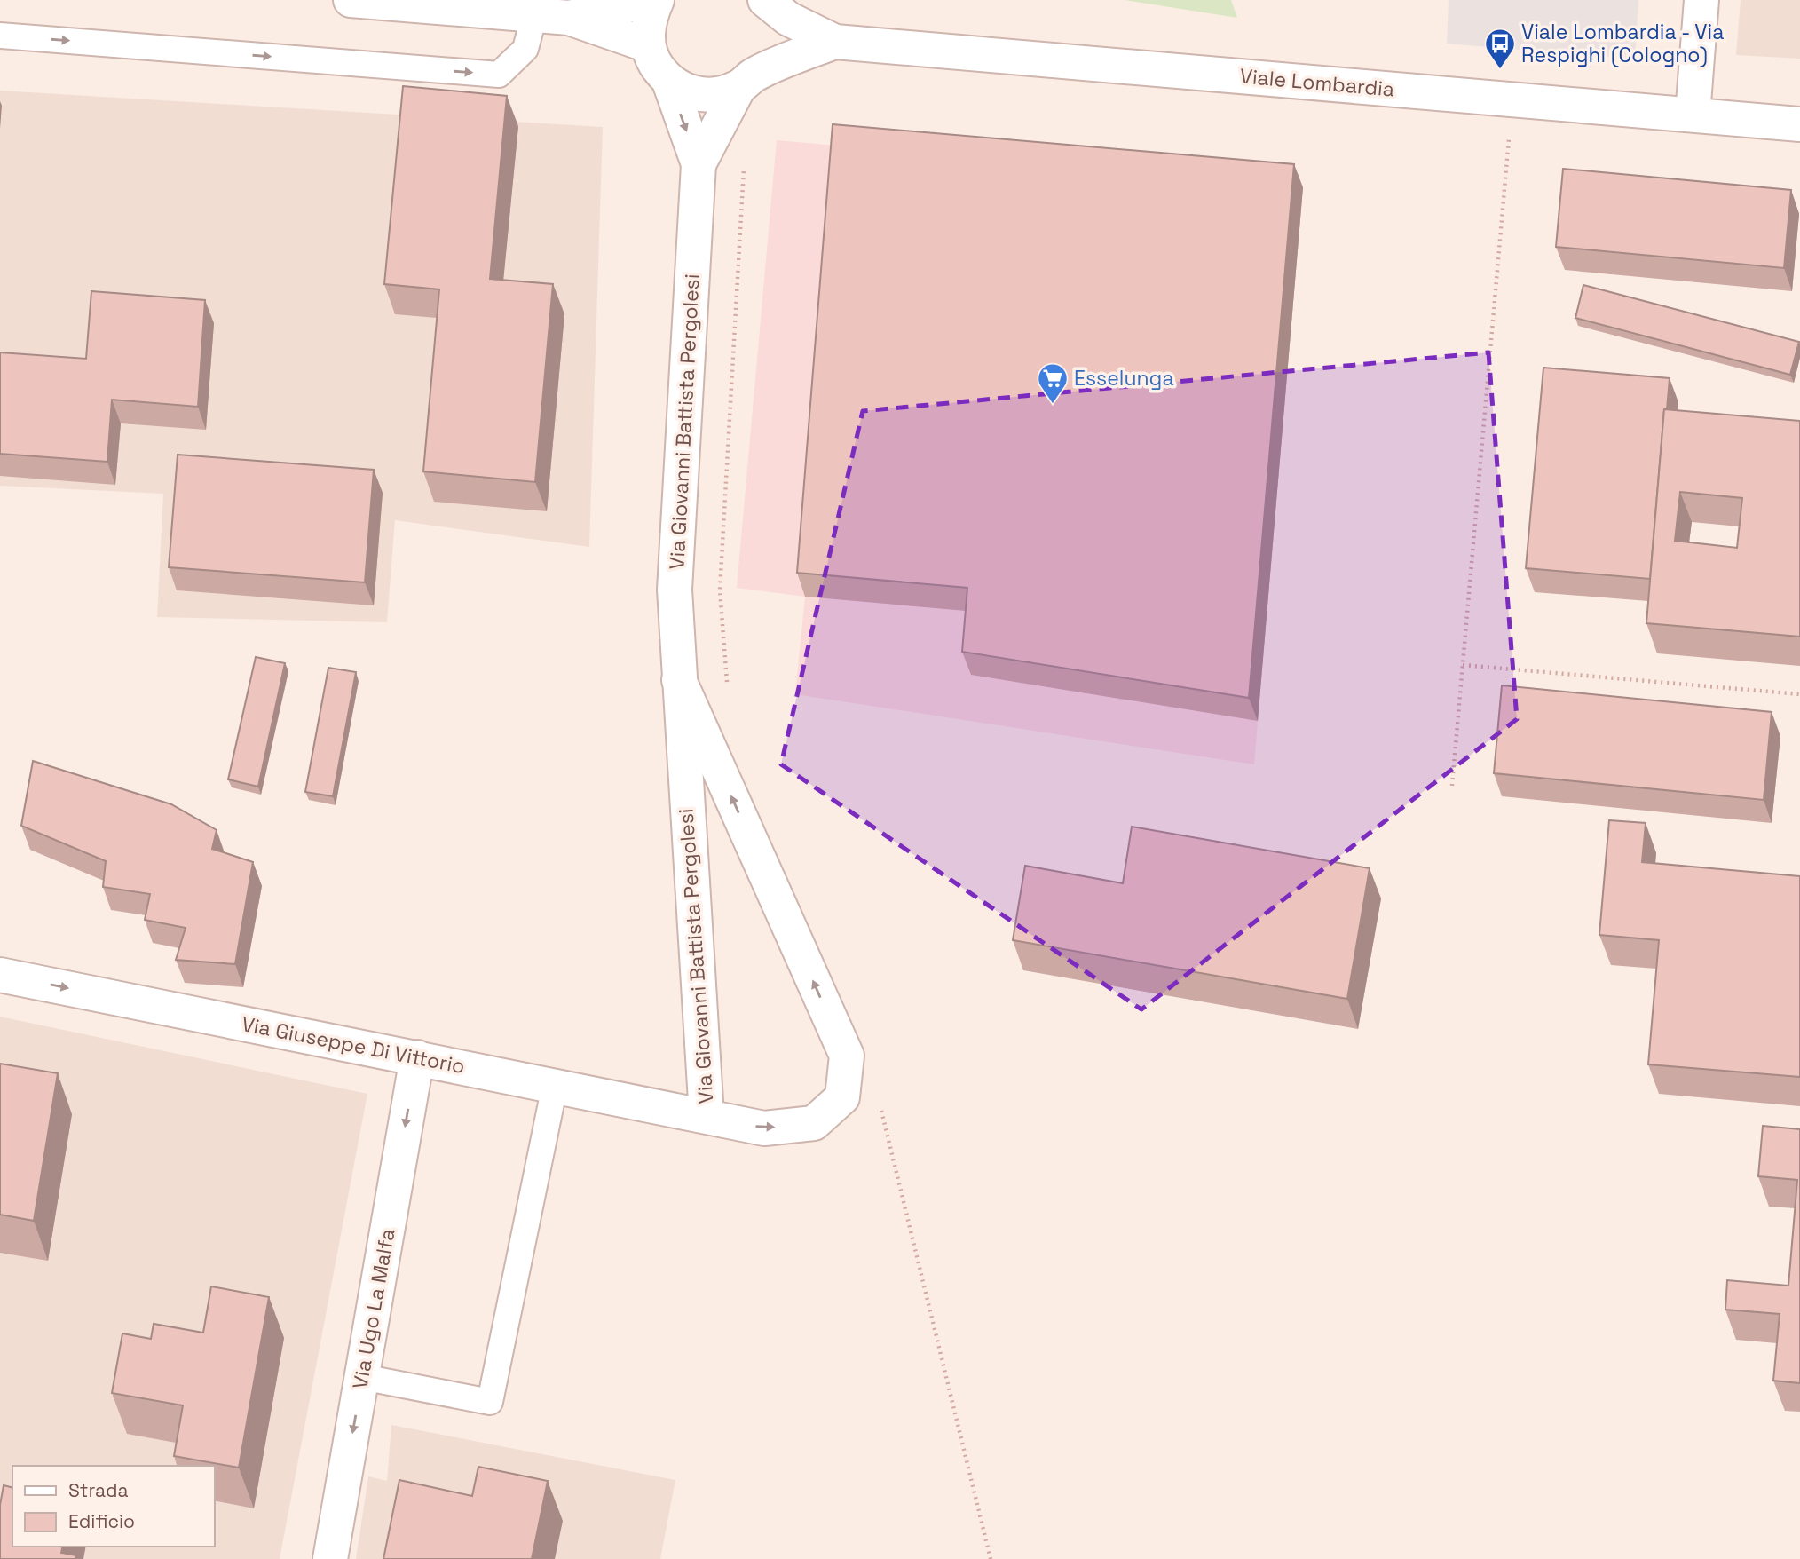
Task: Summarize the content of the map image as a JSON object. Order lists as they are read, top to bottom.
{
  "streets": {
    "street": [
      "Viale Lombardia",
      "Via Giovanni Battista Pergolesi",
      "Via Giuseppe Di Vittorio",
      "Via Ugo La Malfa"
    ]
  },
  "crossings": [
    ["Viale Lombardia", "Via Giovanni Battista Pergolesi"],
    ["Via Giovanni Battista Pergolesi", "Via Giuseppe Di Vittorio"],
    ["Via Giuseppe Di Vittorio", "Via Ugo La Malfa"]
  ],
  "one_way": ["Via Giuseppe Di Vittorio", "Via Ugo La Malfa"],
  "places": {
    "bus stop": ["Viale Lombardia - Via Respighi (Cologno)"],
    "supermarket": ["Esselunga"]
  },
  "legend": ["Strada", "Edificio"]
}
